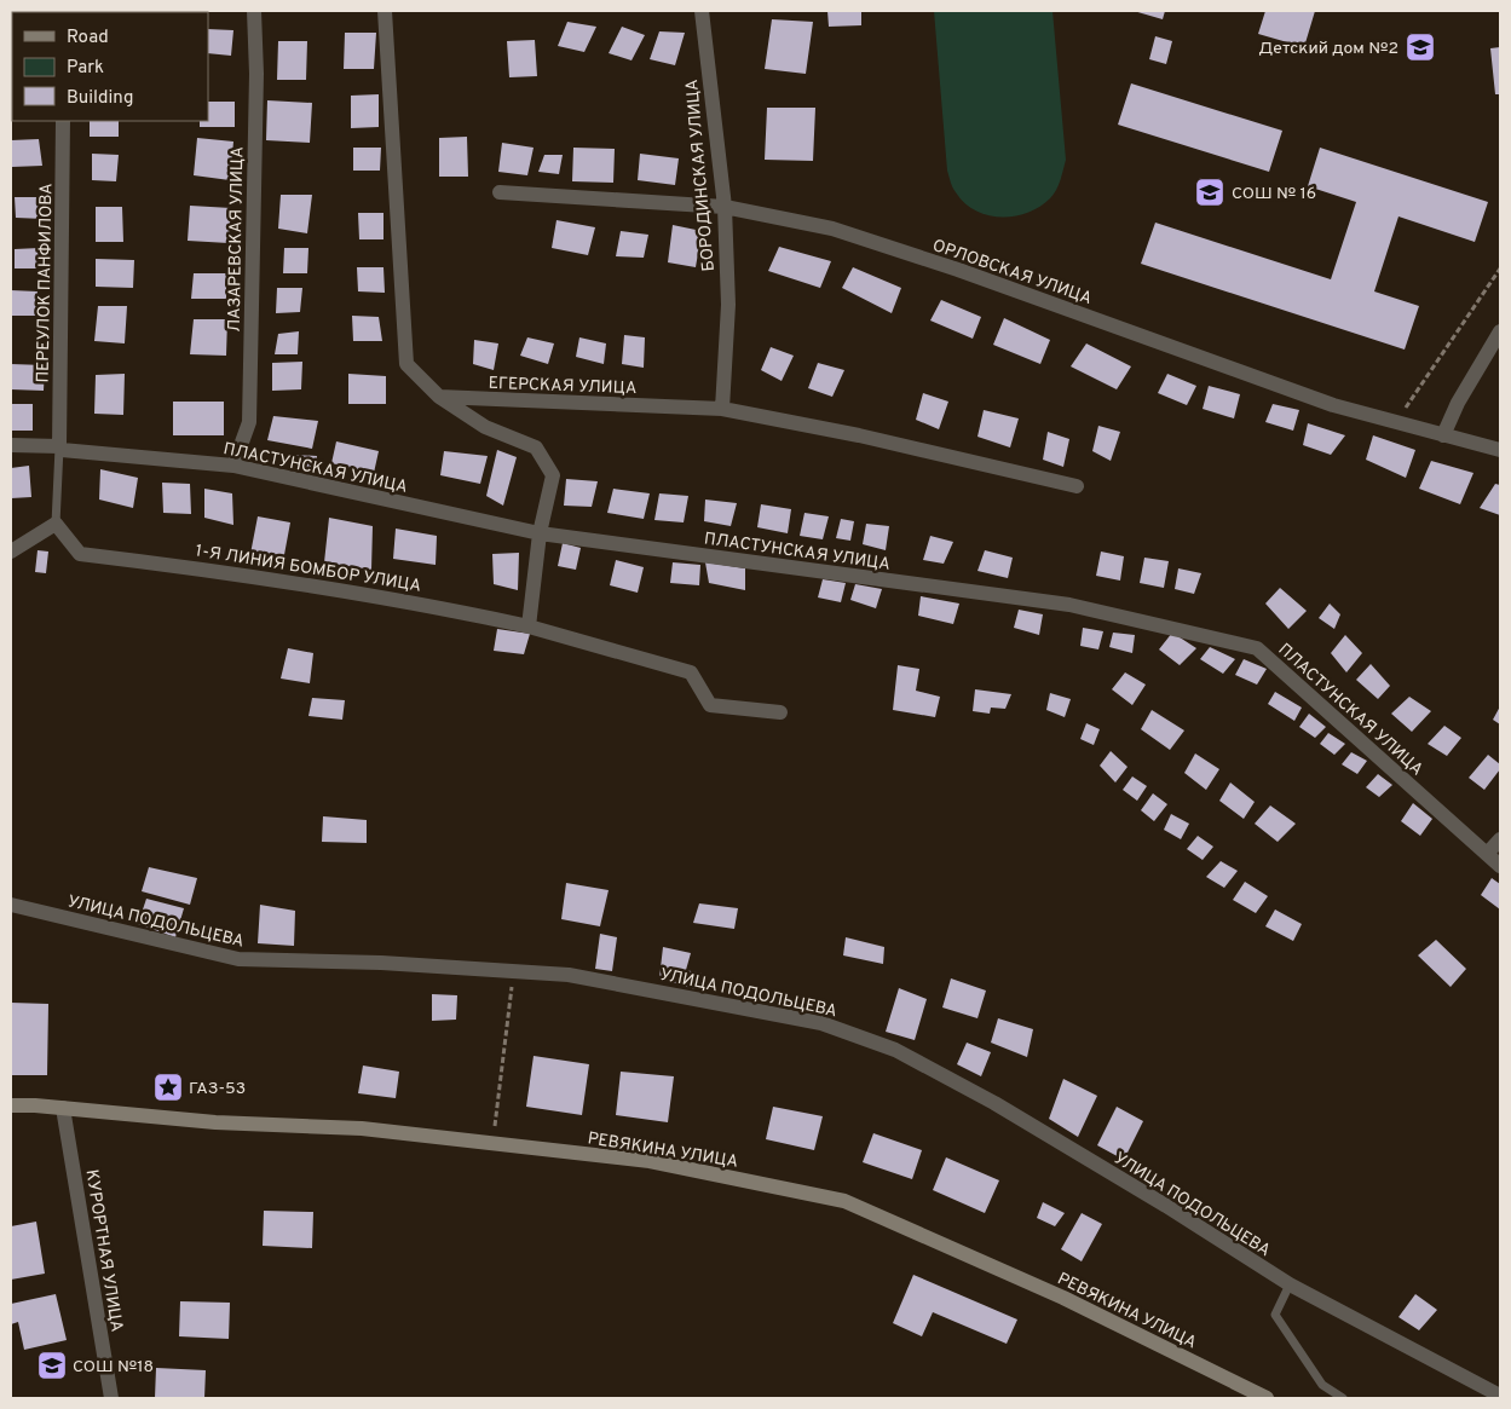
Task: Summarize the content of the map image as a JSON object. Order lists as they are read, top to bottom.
{
  "streets": {
    "main road": ["РЕВЯКИНА УЛИЦА"],
    "street": [
      "БОРОДИНСКАЯ УЛИЦА",
      "ЛАЗАРЕВСКАЯ УЛИЦА",
      "ОРЛОВСКАЯ УЛИЦА",
      "ПЕРЕУЛОК ПАНФИЛОВА",
      "ЕГЕРСКАЯ УЛИЦА",
      "ПЛАСТУНСКАЯ УЛИЦА",
      "1-Я ЛИНИЯ БОМБОР УЛИЦА",
      "УЛИЦА ПОДОЛЬЦЕВА",
      "КУРОРТНАЯ УЛИЦА"
    ]
  },
  "crossings": [
    ["БОРОДИНСКАЯ УЛИЦА", "ОРЛОВСКАЯ УЛИЦА"],
    ["БОРОДИНСКАЯ УЛИЦА", "ЕГЕРСКАЯ УЛИЦА"],
    ["ЛАЗАРЕВСКАЯ УЛИЦА", "ПЛАСТУНСКАЯ УЛИЦА"],
    ["ПЕРЕУЛОК ПАНФИЛОВА", "ПЛАСТУНСКАЯ УЛИЦА"],
    ["РЕВЯКИНА УЛИЦА", "КУРОРТНАЯ УЛИЦА"]
  ],
  "places": {
    "school or university": ["Детский дом №2", "СОШ № 16", "СОШ №18"],
    "place": ["ГАЗ-53"]
  },
  "legend": ["Road", "Park", "Building"]
}
